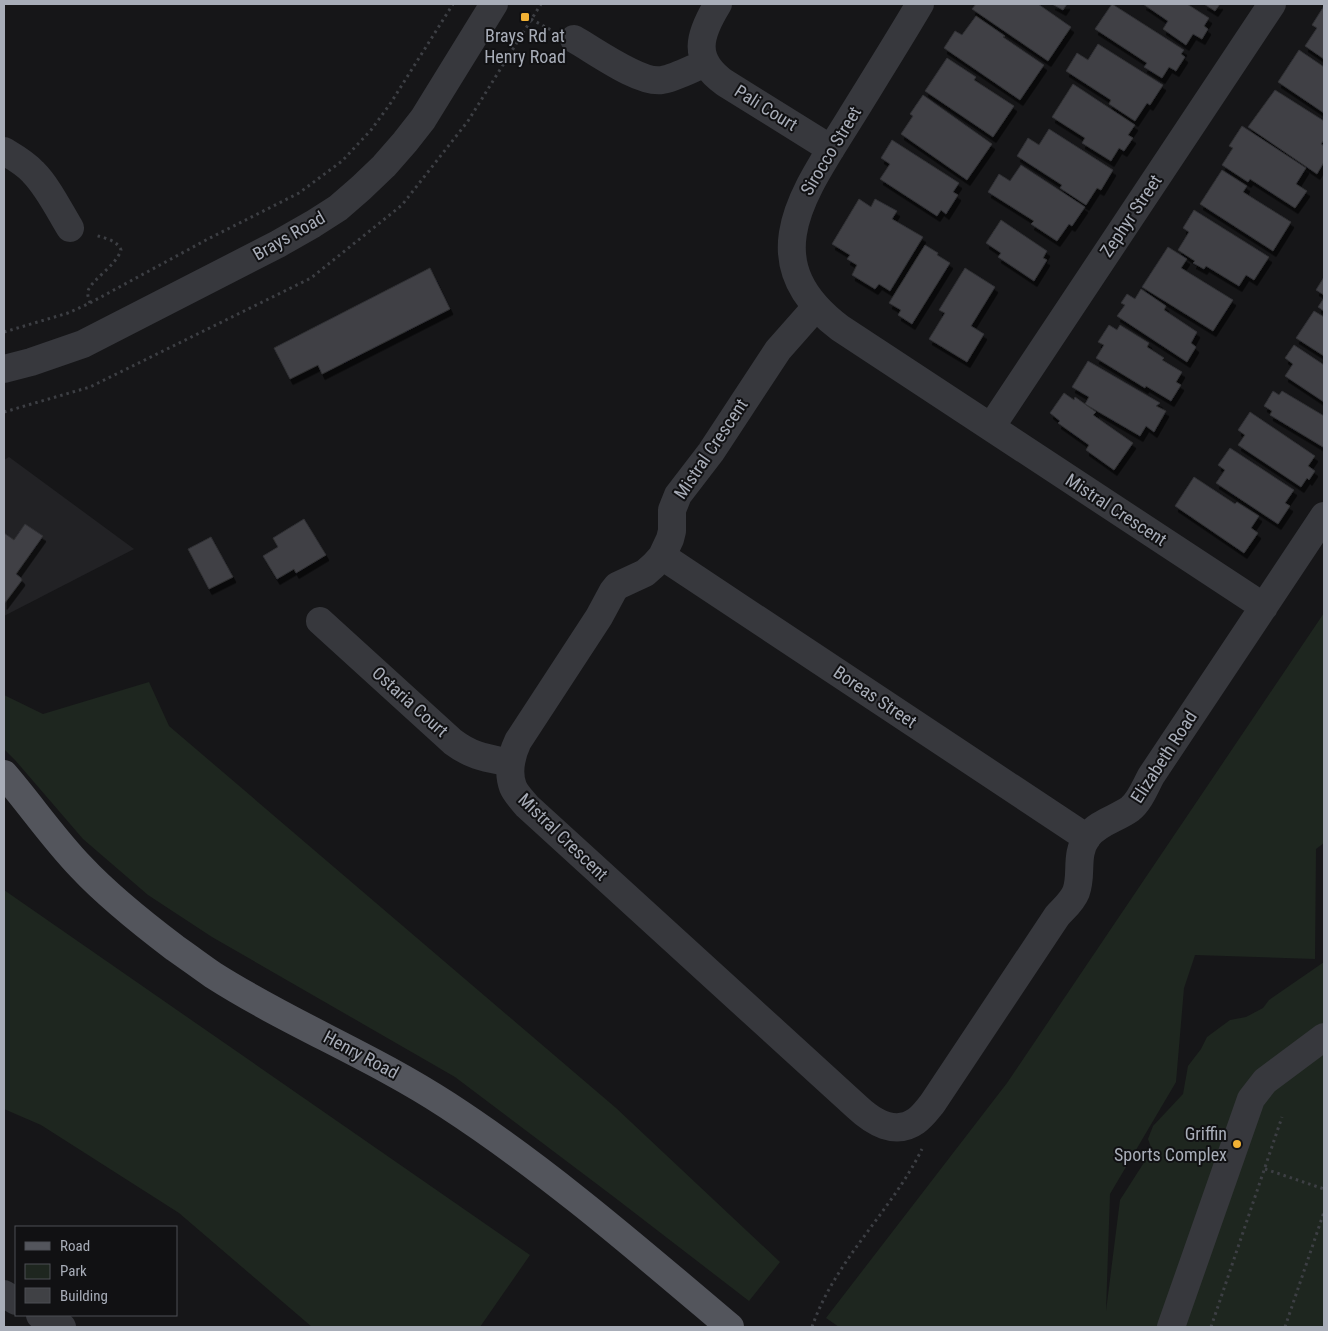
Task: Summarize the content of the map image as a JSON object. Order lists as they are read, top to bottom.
{
  "streets": {
    "main road": ["Henry Road"],
    "street": [
      "Pali Court",
      "Sirocco Street",
      "Zephyr Street",
      "Brays Road",
      "Mistral Crescent",
      "Boreas Street",
      "Ostaria Court",
      "Elizabeth Road"
    ]
  },
  "crossings": [
    ["Pali Court", "Sirocco Street"],
    ["Sirocco Street", "Mistral Crescent"],
    ["Zephyr Street", "Mistral Crescent"],
    ["Mistral Crescent", "Boreas Street"],
    ["Mistral Crescent", "Ostaria Court"],
    ["Mistral Crescent", "Elizabeth Road"],
    ["Boreas Street", "Elizabeth Road"]
  ],
  "places": {
    "transit": ["Brays Rd at Henry Road"],
    "other": ["Griffin Sports Complex"]
  },
  "legend": ["Road", "Park", "Building"]
}
